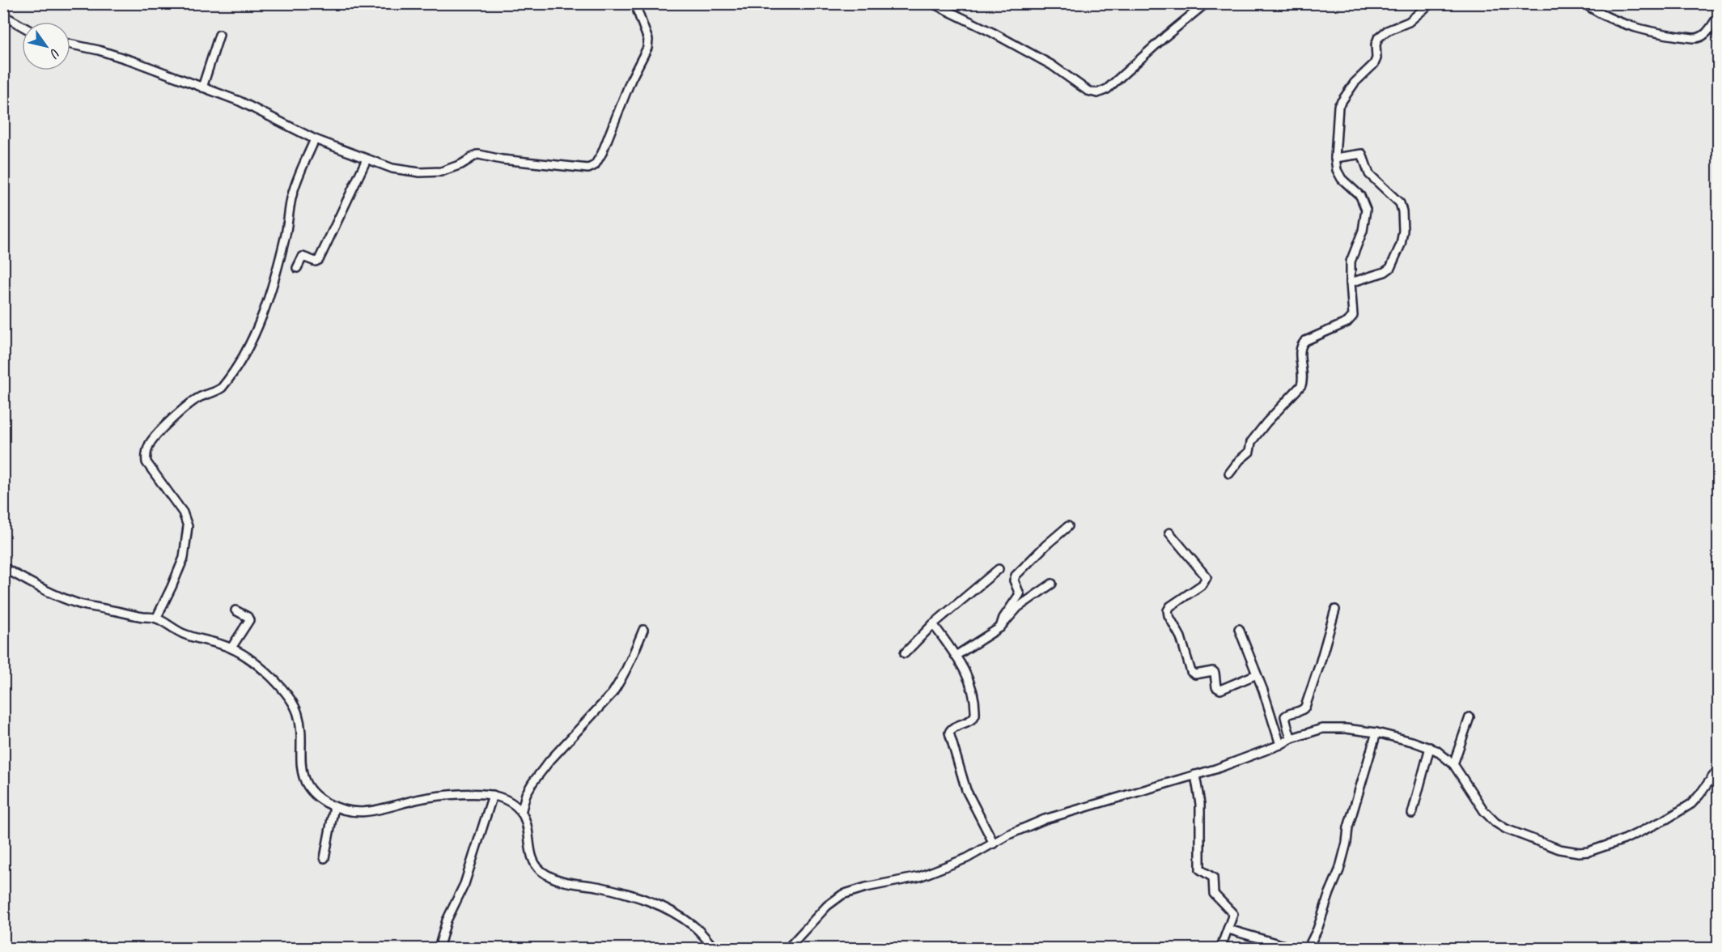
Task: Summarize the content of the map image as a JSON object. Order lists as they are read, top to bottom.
{
  "north": "bottom right"
}
